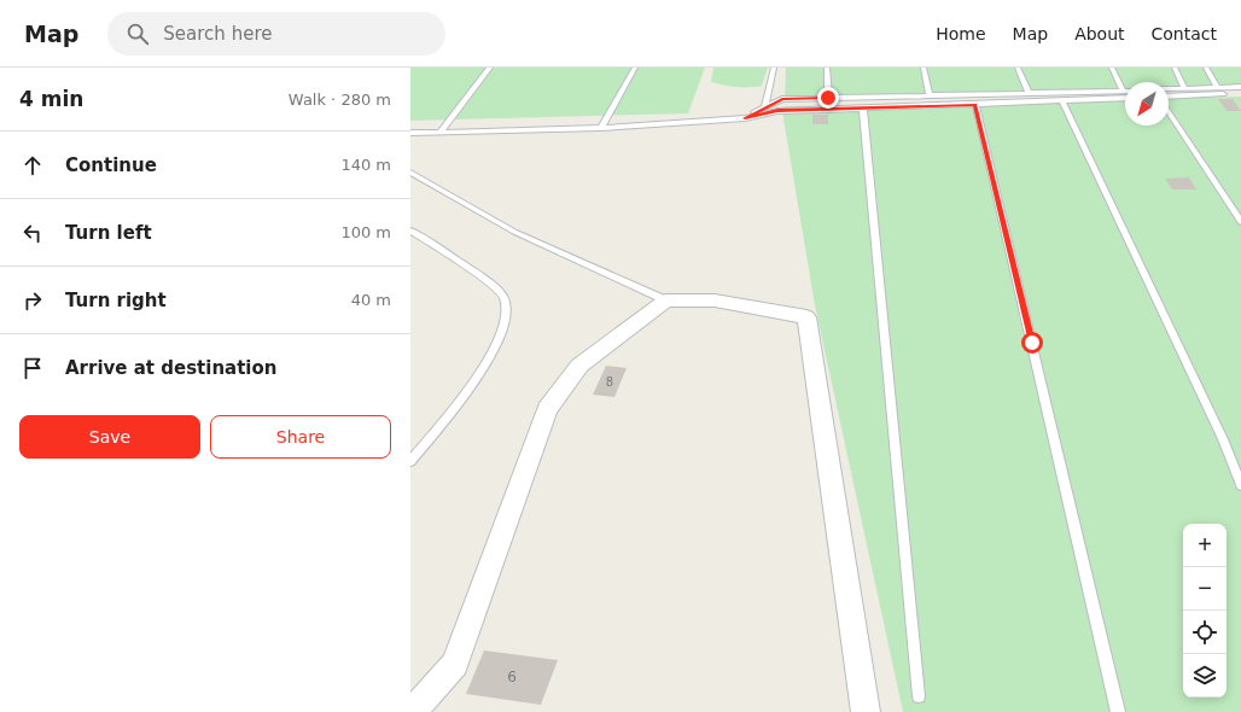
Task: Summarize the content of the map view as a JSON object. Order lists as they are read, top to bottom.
{
  "house_numbers": ["8", "6"],
  "north": "bottom left",
  "page": {
    "header": "Map",
    "search": "Search here",
    "nav": [
      "Home",
      "Map",
      "About",
      "Contact"
    ],
    "heading": ["4 min", "Walk · 280 m"],
    "list": [
      ["Continue", "140 m"],
      ["Turn left", "100 m"],
      ["Turn right", "40 m"],
      "Arrive at destination"
    ],
    "buttons": ["Save", "Share"],
    "map_buttons": ["+", "−"]
  }
}
